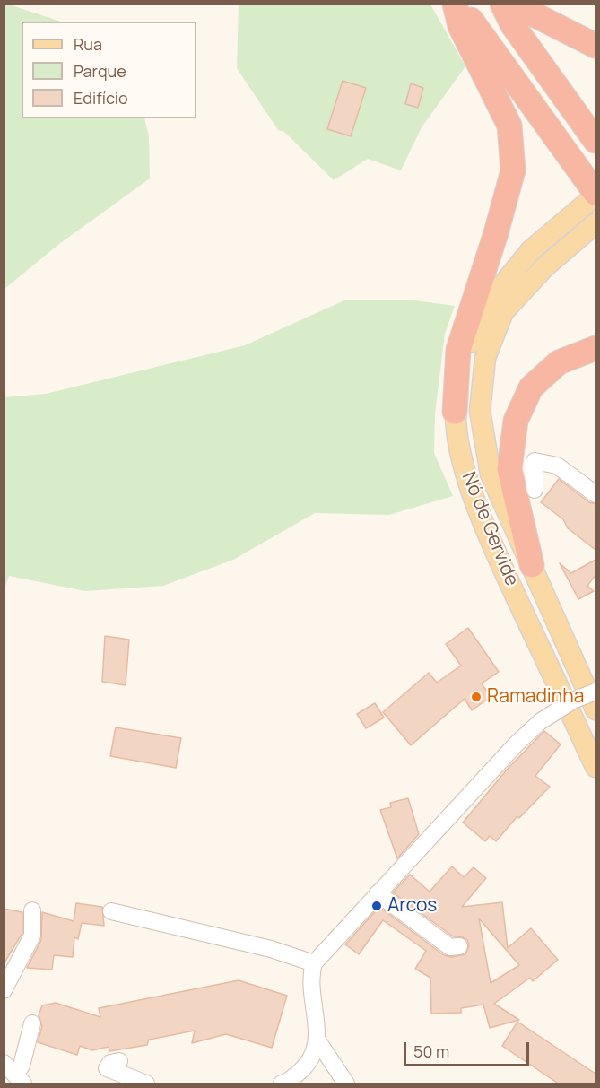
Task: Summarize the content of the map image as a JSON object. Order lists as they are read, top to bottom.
{
  "streets": {
    "main road": ["Nó de Gervide"]
  },
  "places": ["Ramadinha", "Arcos"],
  "legend": ["Rua", "Parque", "Edifício"],
  "scale_bar": "50 m"
}
